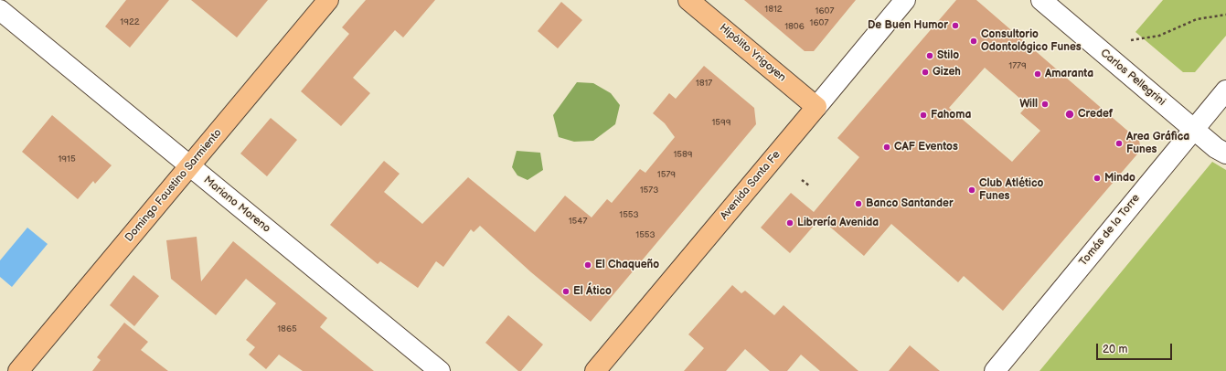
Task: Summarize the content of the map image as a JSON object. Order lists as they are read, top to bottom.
{
  "streets": {
    "main road": ["Hipólito Yrigoyen", "Domingo Faustino Sarmiento", "Avenida Santa Fe"],
    "street": ["Carlos Pellegrini", "Mariano Moreno", "Tomás de la Torre"]
  },
  "crossings": [
    ["Hipólito Yrigoyen", "Avenida Santa Fe"],
    ["Carlos Pellegrini", "Tomás de la Torre"],
    ["Domingo Faustino Sarmiento", "Mariano Moreno"]
  ],
  "places": [
    "De Buen Humor",
    "Consultorio Odontológico Funes",
    "Stilo",
    "Gizeh",
    "Amaranta",
    "Will",
    "Credef",
    "Fahoma",
    "Area Gráfica Funes",
    "CAF Eventos",
    "Mindo",
    "Club Atlético Funes",
    "Banco Santander",
    "Librería Avenida",
    "El Chaqueño",
    "El Ático"
  ],
  "house_numbers": [
    "1812",
    "1607",
    "1922",
    "1607",
    "1806",
    "1779",
    "1817",
    "1599",
    "1589",
    "1915",
    "1579",
    "1573",
    "1553",
    "1547",
    "1553",
    "1865"
  ],
  "scale_bar": "20 m"
}
